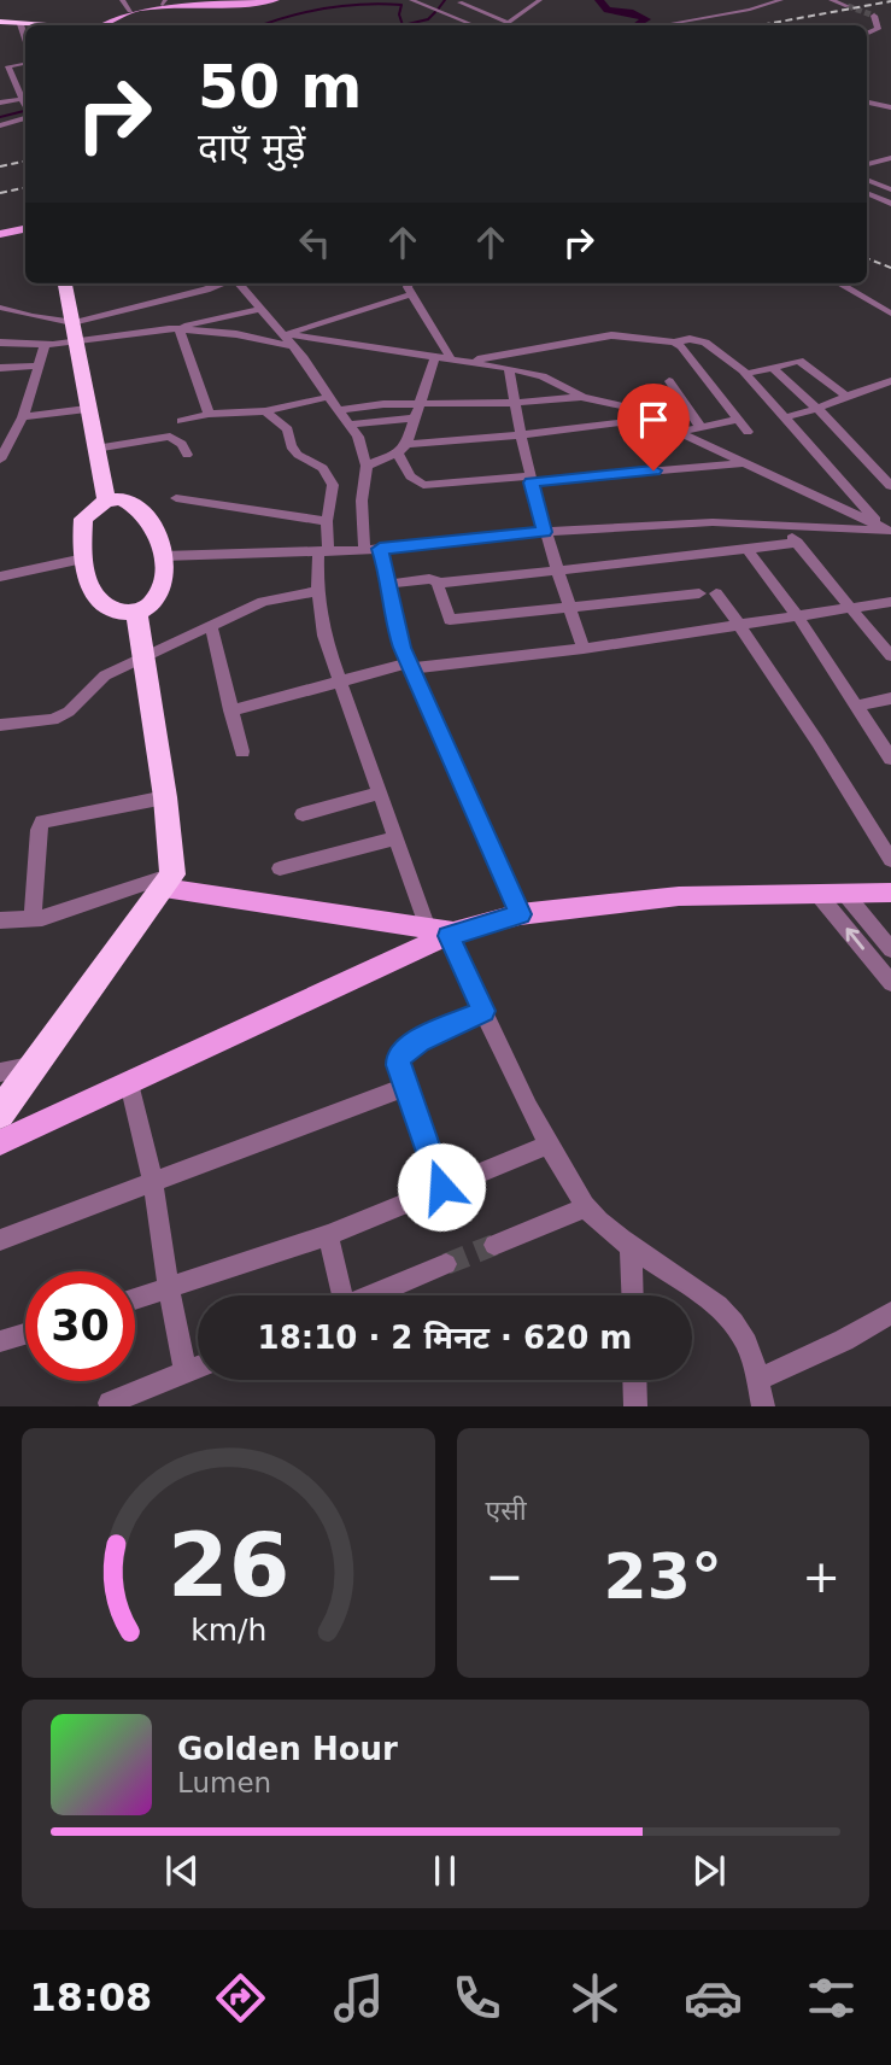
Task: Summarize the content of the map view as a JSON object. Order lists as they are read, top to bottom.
{
  "page": {
    "turn": ["50 m", "दाएँ मुड़ें"],
    "limit": "30",
    "trip": "18:10 · 2 मिनट · 620 m",
    "tile": "एसी",
    "heat": ["−", "23°", "+"],
    "song": ["Golden Hour", "Lumen"],
    "tabs": "18:08",
    "gauge": ["26", "km/h"]
  }
}
